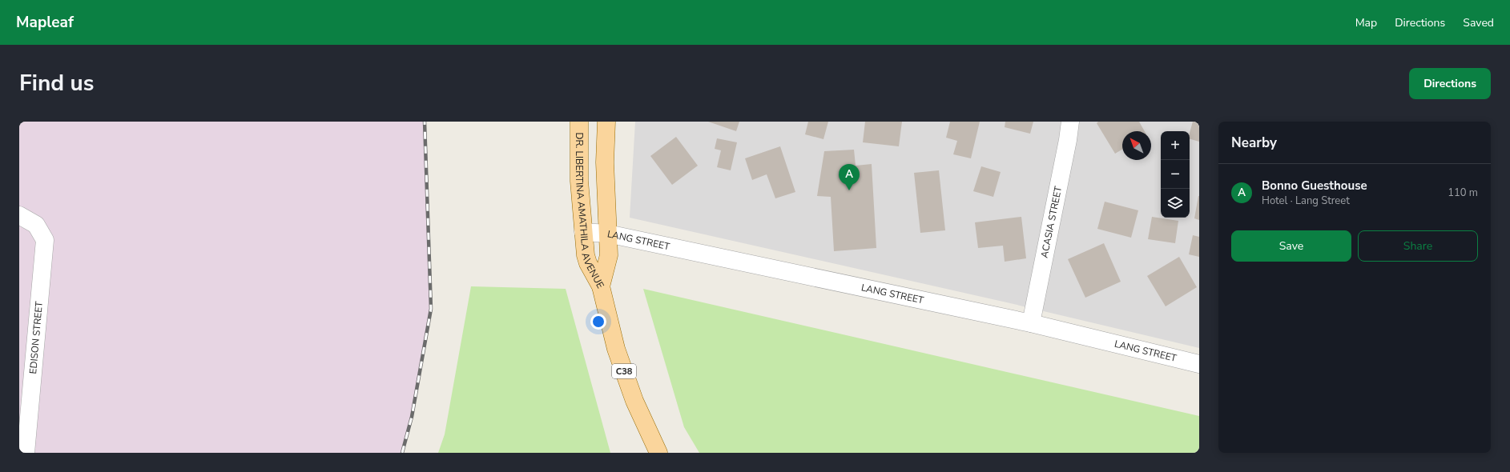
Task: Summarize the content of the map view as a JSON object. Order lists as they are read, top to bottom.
{
  "streets": {
    "main road": ["DR. LIBERTINA AMATHILA AVENUE", "C38"],
    "street": ["ACASIA STREET", "LANG STREET", "EDISON STREET"]
  },
  "crossings": [
    ["DR. LIBERTINA AMATHILA AVENUE", "LANG STREET"],
    ["DR. LIBERTINA AMATHILA AVENUE", "C38"],
    ["ACASIA STREET", "LANG STREET"]
  ],
  "north": "top left",
  "page": {
    "header": "Mapleaf",
    "nav": ["Map", "Directions", "Saved"],
    "title": "Find us",
    "buttons": [
      "Directions",
      ["Save", "Share"]
    ],
    "heading": "Nearby",
    "map_buttons": ["+", "−"],
    "list": [
      {
        "mark": "A",
        "name": "Bonno Guesthouse",
        "note": "Hotel · Lang Street",
        "value": "110 m"
      }
    ],
    "pins": "A"
  }
}
